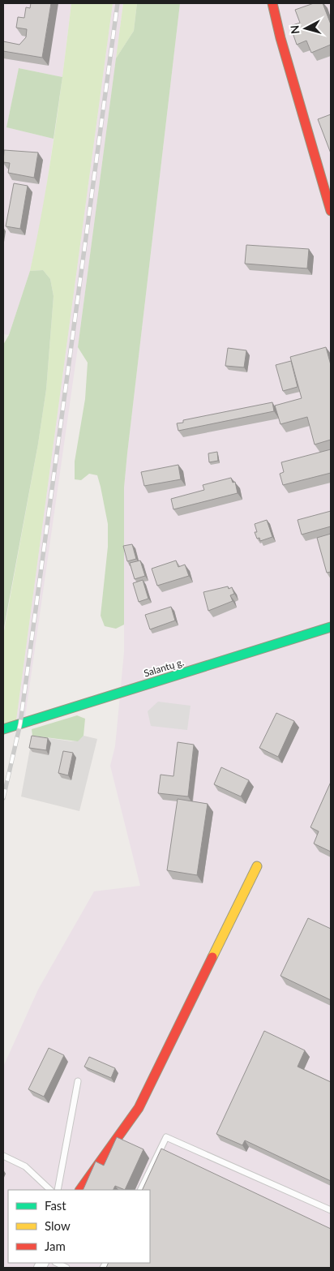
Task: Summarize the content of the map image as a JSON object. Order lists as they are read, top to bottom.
{
  "streets": {
    "street": ["Salantų g."]
  },
  "legend": ["Fast", "Slow", "Jam"],
  "north": "left"
}
